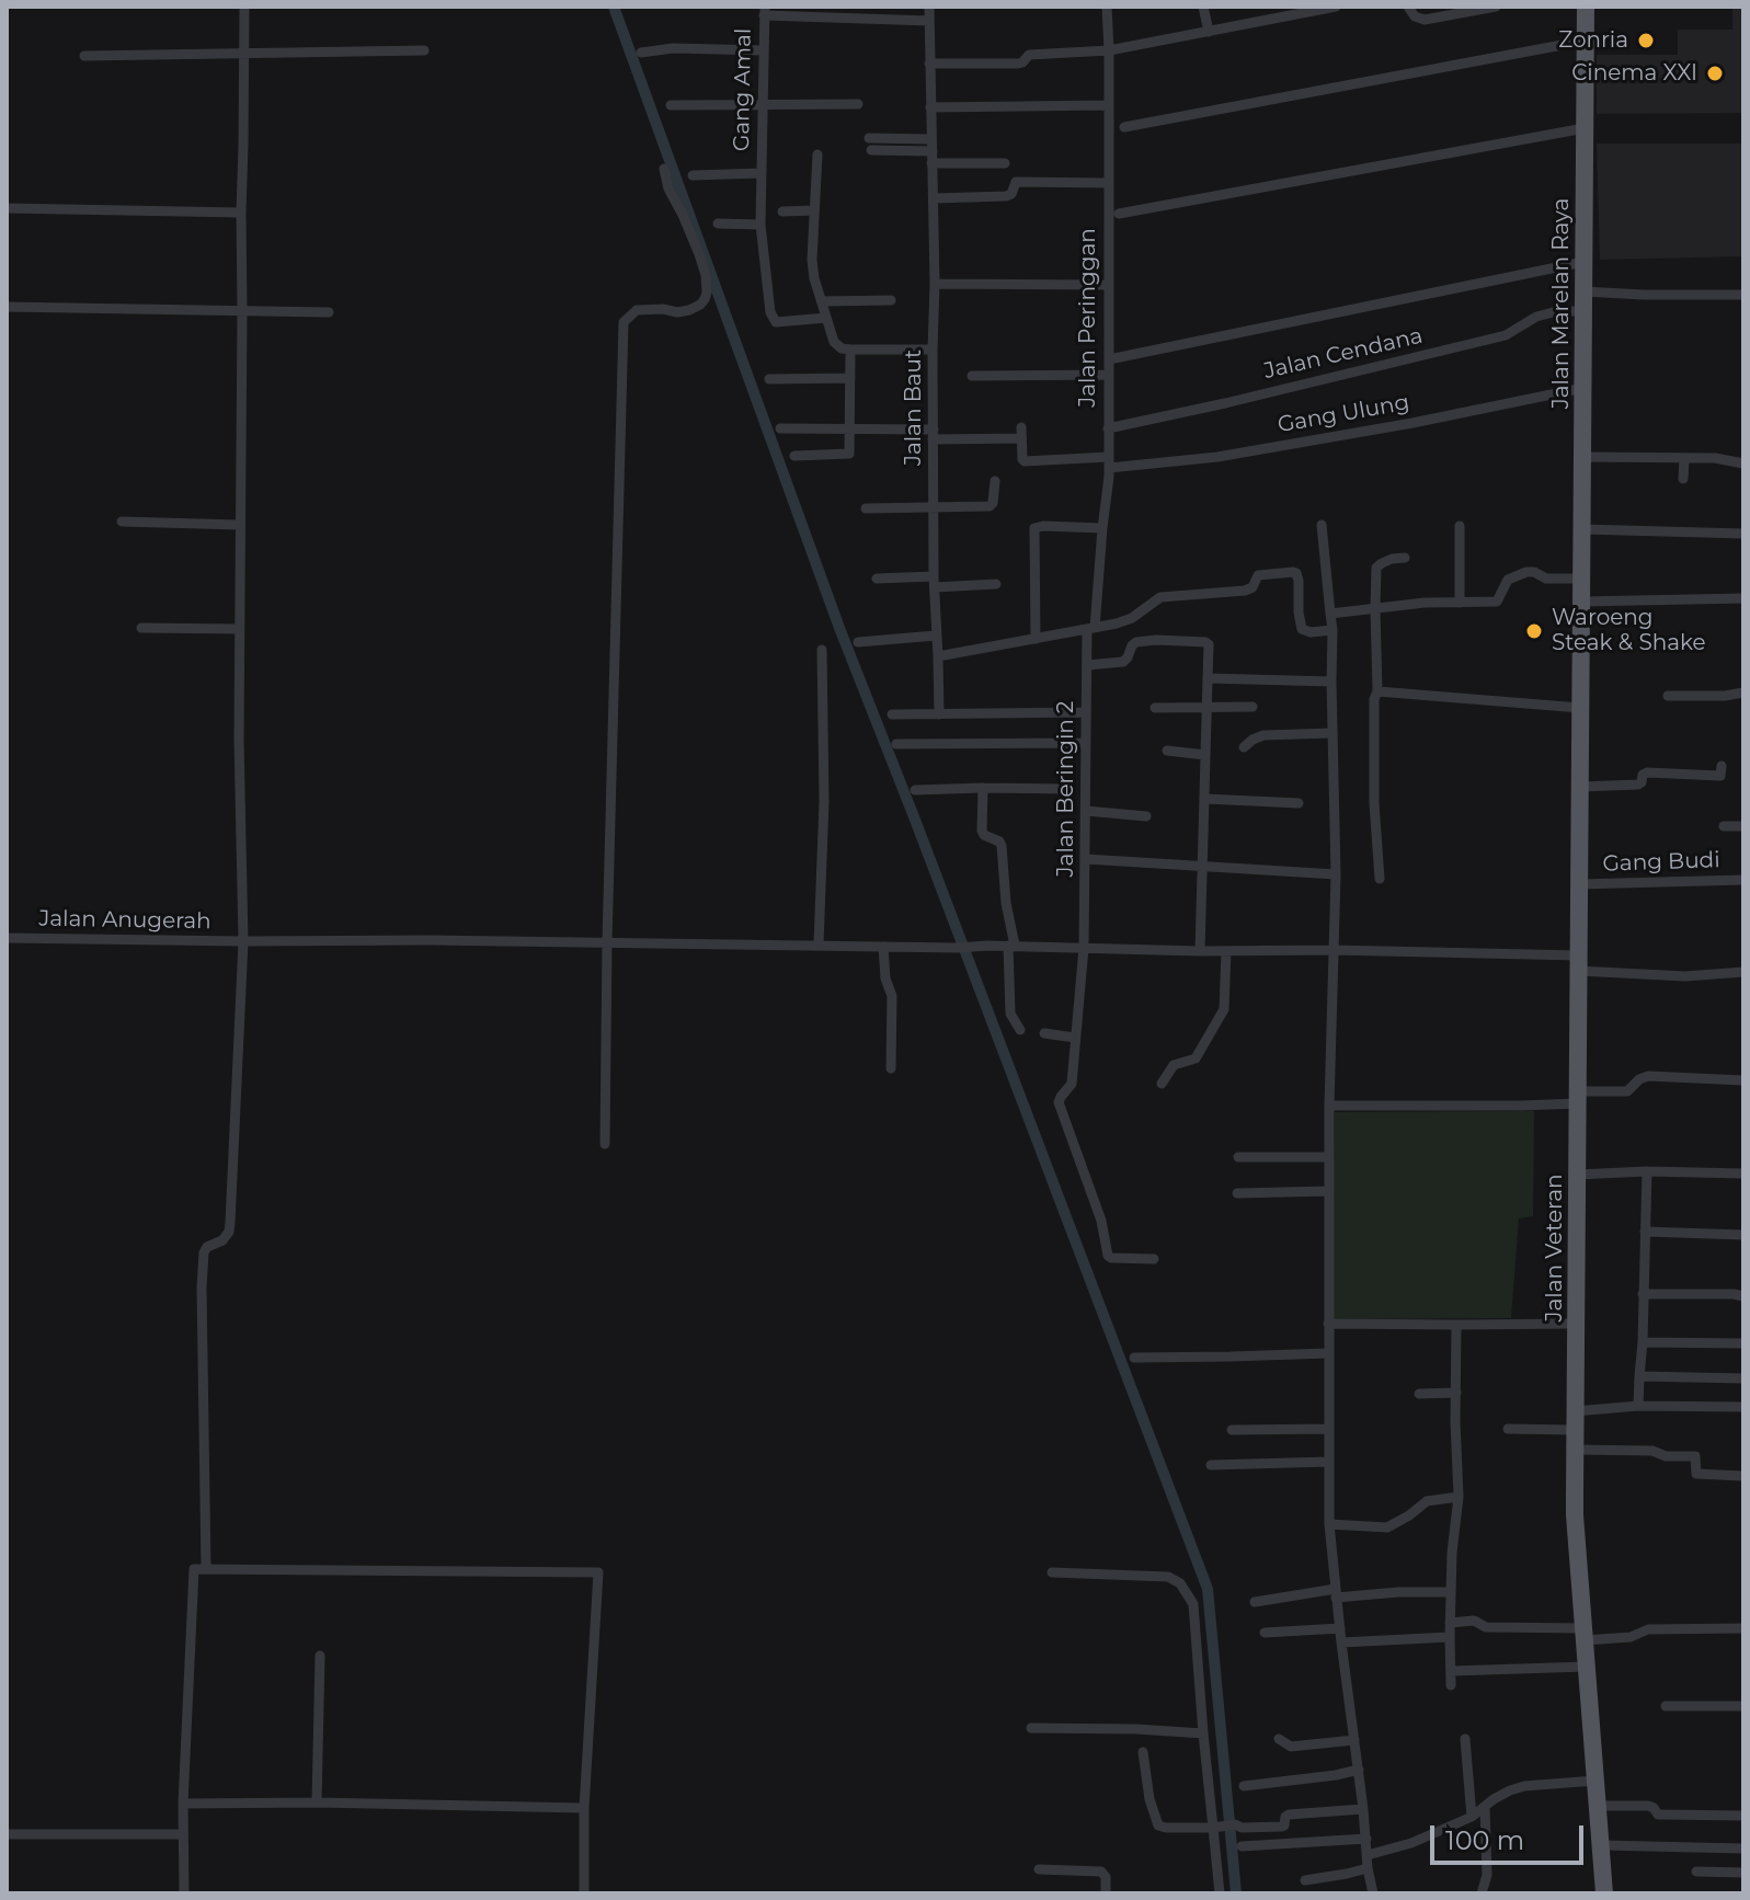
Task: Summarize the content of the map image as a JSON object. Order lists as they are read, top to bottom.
{
  "streets": {
    "main road": ["Jalan Marelan Raya", "Jalan Veteran"],
    "street": [
      "Gang Amal",
      "Jalan Peringgan",
      "Jalan Cendana",
      "Jalan Baut",
      "Gang Ulung",
      "Jalan Beringin 2",
      "Gang Budi",
      "Jalan Anugerah"
    ]
  },
  "crossings": [
    ["Jalan Marelan Raya", "Jalan Cendana"],
    ["Jalan Marelan Raya", "Gang Ulung"],
    ["Jalan Marelan Raya", "Jalan Veteran"],
    ["Jalan Peringgan", "Jalan Cendana"],
    ["Jalan Peringgan", "Gang Ulung"],
    ["Jalan Peringgan", "Jalan Beringin 2"],
    ["Jalan Baut", "Gang Ulung"],
    ["Jalan Beringin 2", "Jalan Anugerah"],
    ["Gang Budi", "Jalan Veteran"],
    ["Jalan Anugerah", "Jalan Veteran"]
  ],
  "places": ["Zonria", "Cinema XXI", "Waroeng Steak & Shake"],
  "scale_bar": "100 m"
}
